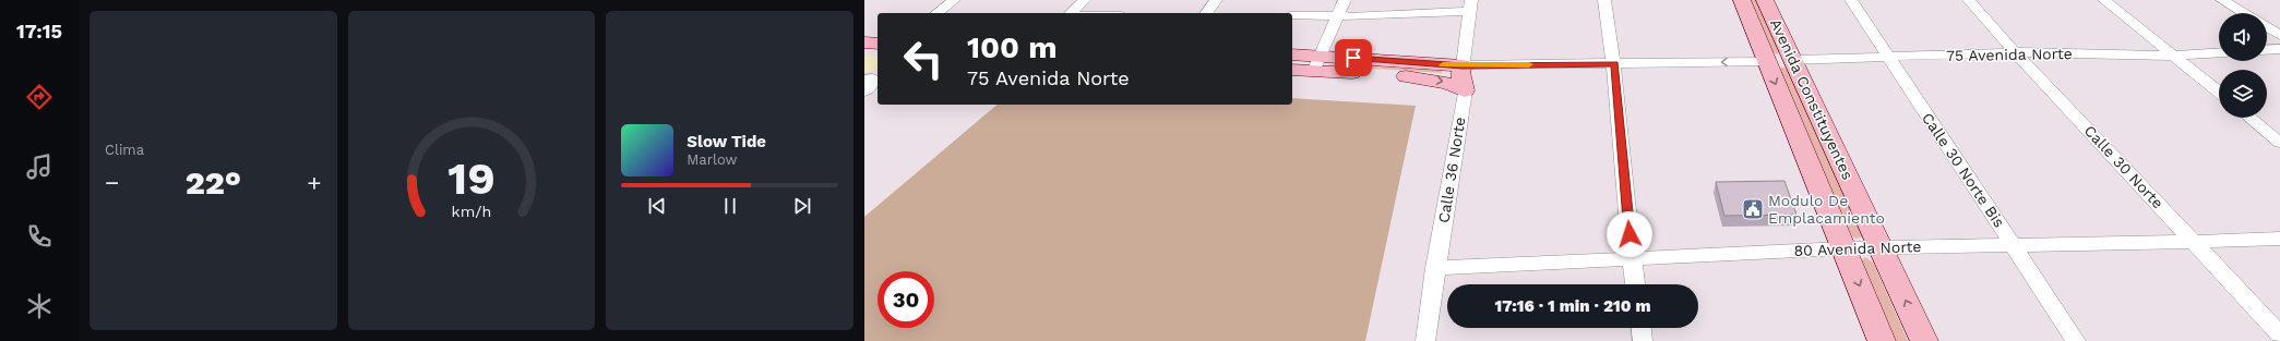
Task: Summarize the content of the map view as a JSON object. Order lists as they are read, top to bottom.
{
  "streets": {
    "main road": ["Avenida Constituyentes", "Calle 36 Norte"],
    "street": [
      "75 Avenida Norte",
      "Calle 30 Norte",
      "Calle 30 Norte Bis",
      "80 Avenida Norte"
    ]
  },
  "crossings": [
    ["75 Avenida Norte", "Avenida Constituyentes"],
    ["75 Avenida Norte", "Calle 30 Norte"],
    ["75 Avenida Norte", "Calle 30 Norte Bis"],
    ["Avenida Constituyentes", "80 Avenida Norte"],
    ["Calle 30 Norte", "80 Avenida Norte"],
    ["Calle 36 Norte", "80 Avenida Norte"],
    ["Calle 30 Norte Bis", "80 Avenida Norte"]
  ],
  "places": {
    "public building": ["Modulo De Emplacamiento"]
  },
  "page": {
    "tabs": "17:15",
    "tile": "Clima",
    "turn": ["100 m", "75 Avenida Norte"],
    "song": ["Slow Tide", "Marlow"],
    "heat": ["−", "22°", "+"],
    "limit": "30",
    "trip": "17:16 · 1 min · 210 m",
    "gauge": ["19", "km/h"]
  }
}
